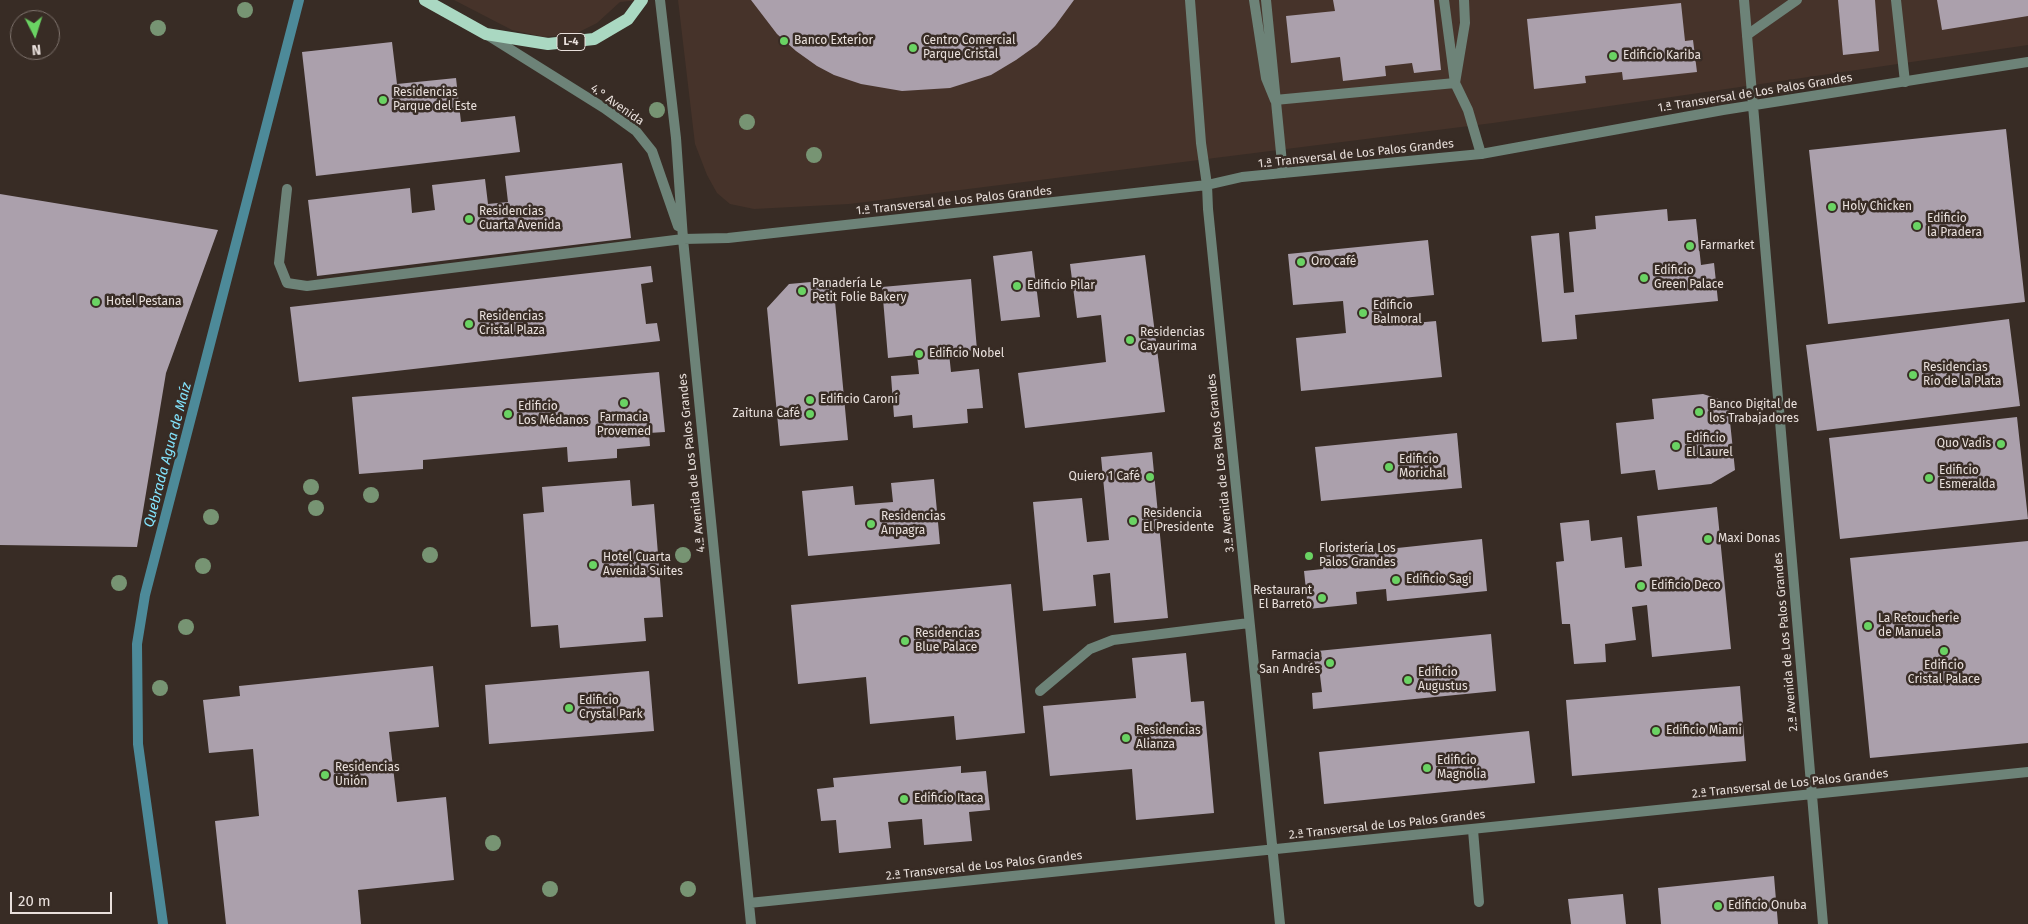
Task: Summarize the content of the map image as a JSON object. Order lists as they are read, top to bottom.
{
  "streets": {
    "main road": ["L-4"],
    "street": [
      "1.ª Transversal de Los Palos Grandes",
      "4.° Avenida",
      "4.ª Avenida de Los Palos Grandes",
      "3.ª Avenida de Los Palos Grandes",
      "2.ª Avenida de Los Palos Grandes",
      "2.ª Transversal de Los Palos Grandes"
    ]
  },
  "crossings": [
    ["L-4", "4.° Avenida"],
    ["1.ª Transversal de Los Palos Grandes", "4.° Avenida"],
    ["1.ª Transversal de Los Palos Grandes", "4.ª Avenida de Los Palos Grandes"],
    ["1.ª Transversal de Los Palos Grandes", "3.ª Avenida de Los Palos Grandes"],
    ["1.ª Transversal de Los Palos Grandes", "2.ª Avenida de Los Palos Grandes"],
    ["4.° Avenida", "4.ª Avenida de Los Palos Grandes"],
    ["4.ª Avenida de Los Palos Grandes", "2.ª Transversal de Los Palos Grandes"],
    ["3.ª Avenida de Los Palos Grandes", "2.ª Transversal de Los Palos Grandes"],
    ["2.ª Avenida de Los Palos Grandes", "2.ª Transversal de Los Palos Grandes"]
  ],
  "water": ["Quebrada Agua de Maíz"],
  "places": [
    "Banco Exterior",
    "Centro Comercial Parque Cristal",
    "Edificio Kariba",
    "Residencias Parque del Este",
    "Holy Chicken",
    "Residencias Cuarta Avenida",
    "Edificio la Pradera",
    "Farmarket",
    "Oro café",
    "Edificio Green Palace",
    "Edificio Pilar",
    "Panadería Le Petit Folie Bakery",
    "Hotel Pestana",
    "Edificio Balmoral",
    "Residencias Cristal Plaza",
    "Residencias Cayaurima",
    "Edificio Nobel",
    "Residencias Río de la Plata",
    "Edificio Caroní",
    "Farmacia Provemed",
    "Banco Digital de los Trabajadores",
    "Edificio Los Médanos",
    "Zaituna Café",
    "Quo Vadis",
    "Edificio El Laurel",
    "Edificio Morichal",
    "Quiero 1 Café",
    "Edificio Esmeralda",
    "Residencia El Presidente",
    "Residencias Anpagra",
    "Maxi Donas",
    "Floristería Los Palos Grandes",
    "Hotel Cuarta Avenida Suites",
    "Edificio Sagi",
    "Edificio Deco",
    "Restaurant El Barreto",
    "La Retoucherie de Manuela",
    "Residencias Blue Palace",
    "Edificio Cristal Palace",
    "Farmacia San Andrés",
    "Edificio Augustus",
    "Edificio Crystal Park",
    "Edificio Miami",
    "Residencias Alianza",
    "Edificio Magnolia",
    "Residencias Unión",
    "Edificio Itaca",
    "Edificio Onuba"
  ],
  "scale_bar": "20 m",
  "north": "bottom"
}
